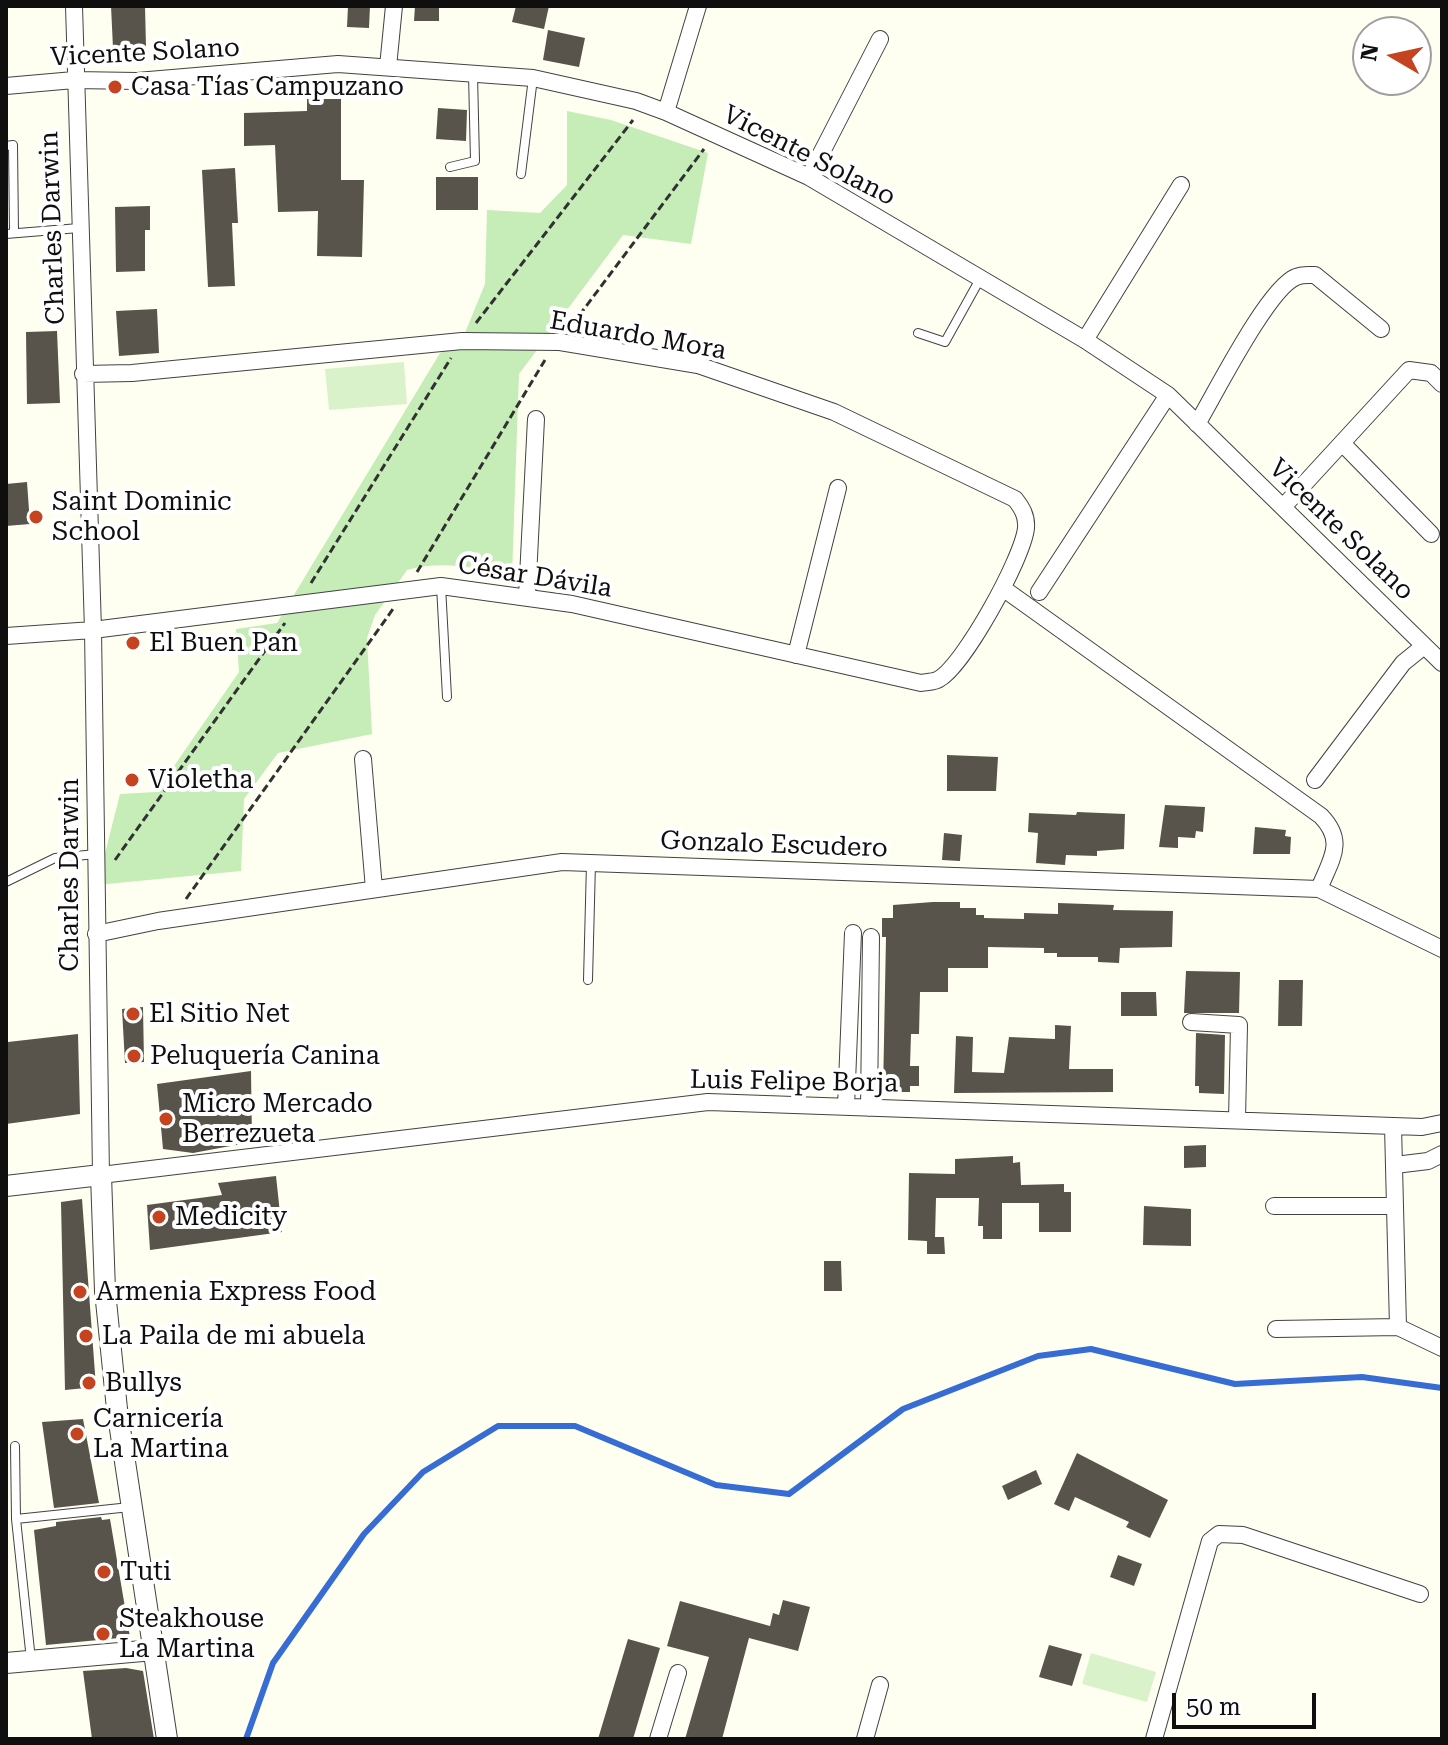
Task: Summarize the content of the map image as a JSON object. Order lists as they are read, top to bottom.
{
  "streets": {
    "street": [
      "Vicente Solano",
      "Charles Darwin",
      "Eduardo Mora",
      "César Dávila",
      "Gonzalo Escudero",
      "Luis Felipe Borja"
    ]
  },
  "crossings": [
    ["Vicente Solano", "Charles Darwin"],
    ["Charles Darwin", "Eduardo Mora"],
    ["Charles Darwin", "César Dávila"],
    ["Charles Darwin", "Gonzalo Escudero"],
    ["Charles Darwin", "Luis Felipe Borja"],
    ["Eduardo Mora", "César Dávila"]
  ],
  "places": [
    "Casa Tías Campuzano",
    "Saint Dominic School",
    "El Buen Pan",
    "Violetha",
    "El Sitio Net",
    "Peluquería Canina",
    "Micro Mercado Berrezueta",
    "Medicity",
    "Armenia Express Food",
    "La Paila de mi abuela",
    "Bullys",
    "Carnicería La Martina",
    "Tuti",
    "Steakhouse La Martina"
  ],
  "scale_bar": "50 m",
  "north": "left"
}
